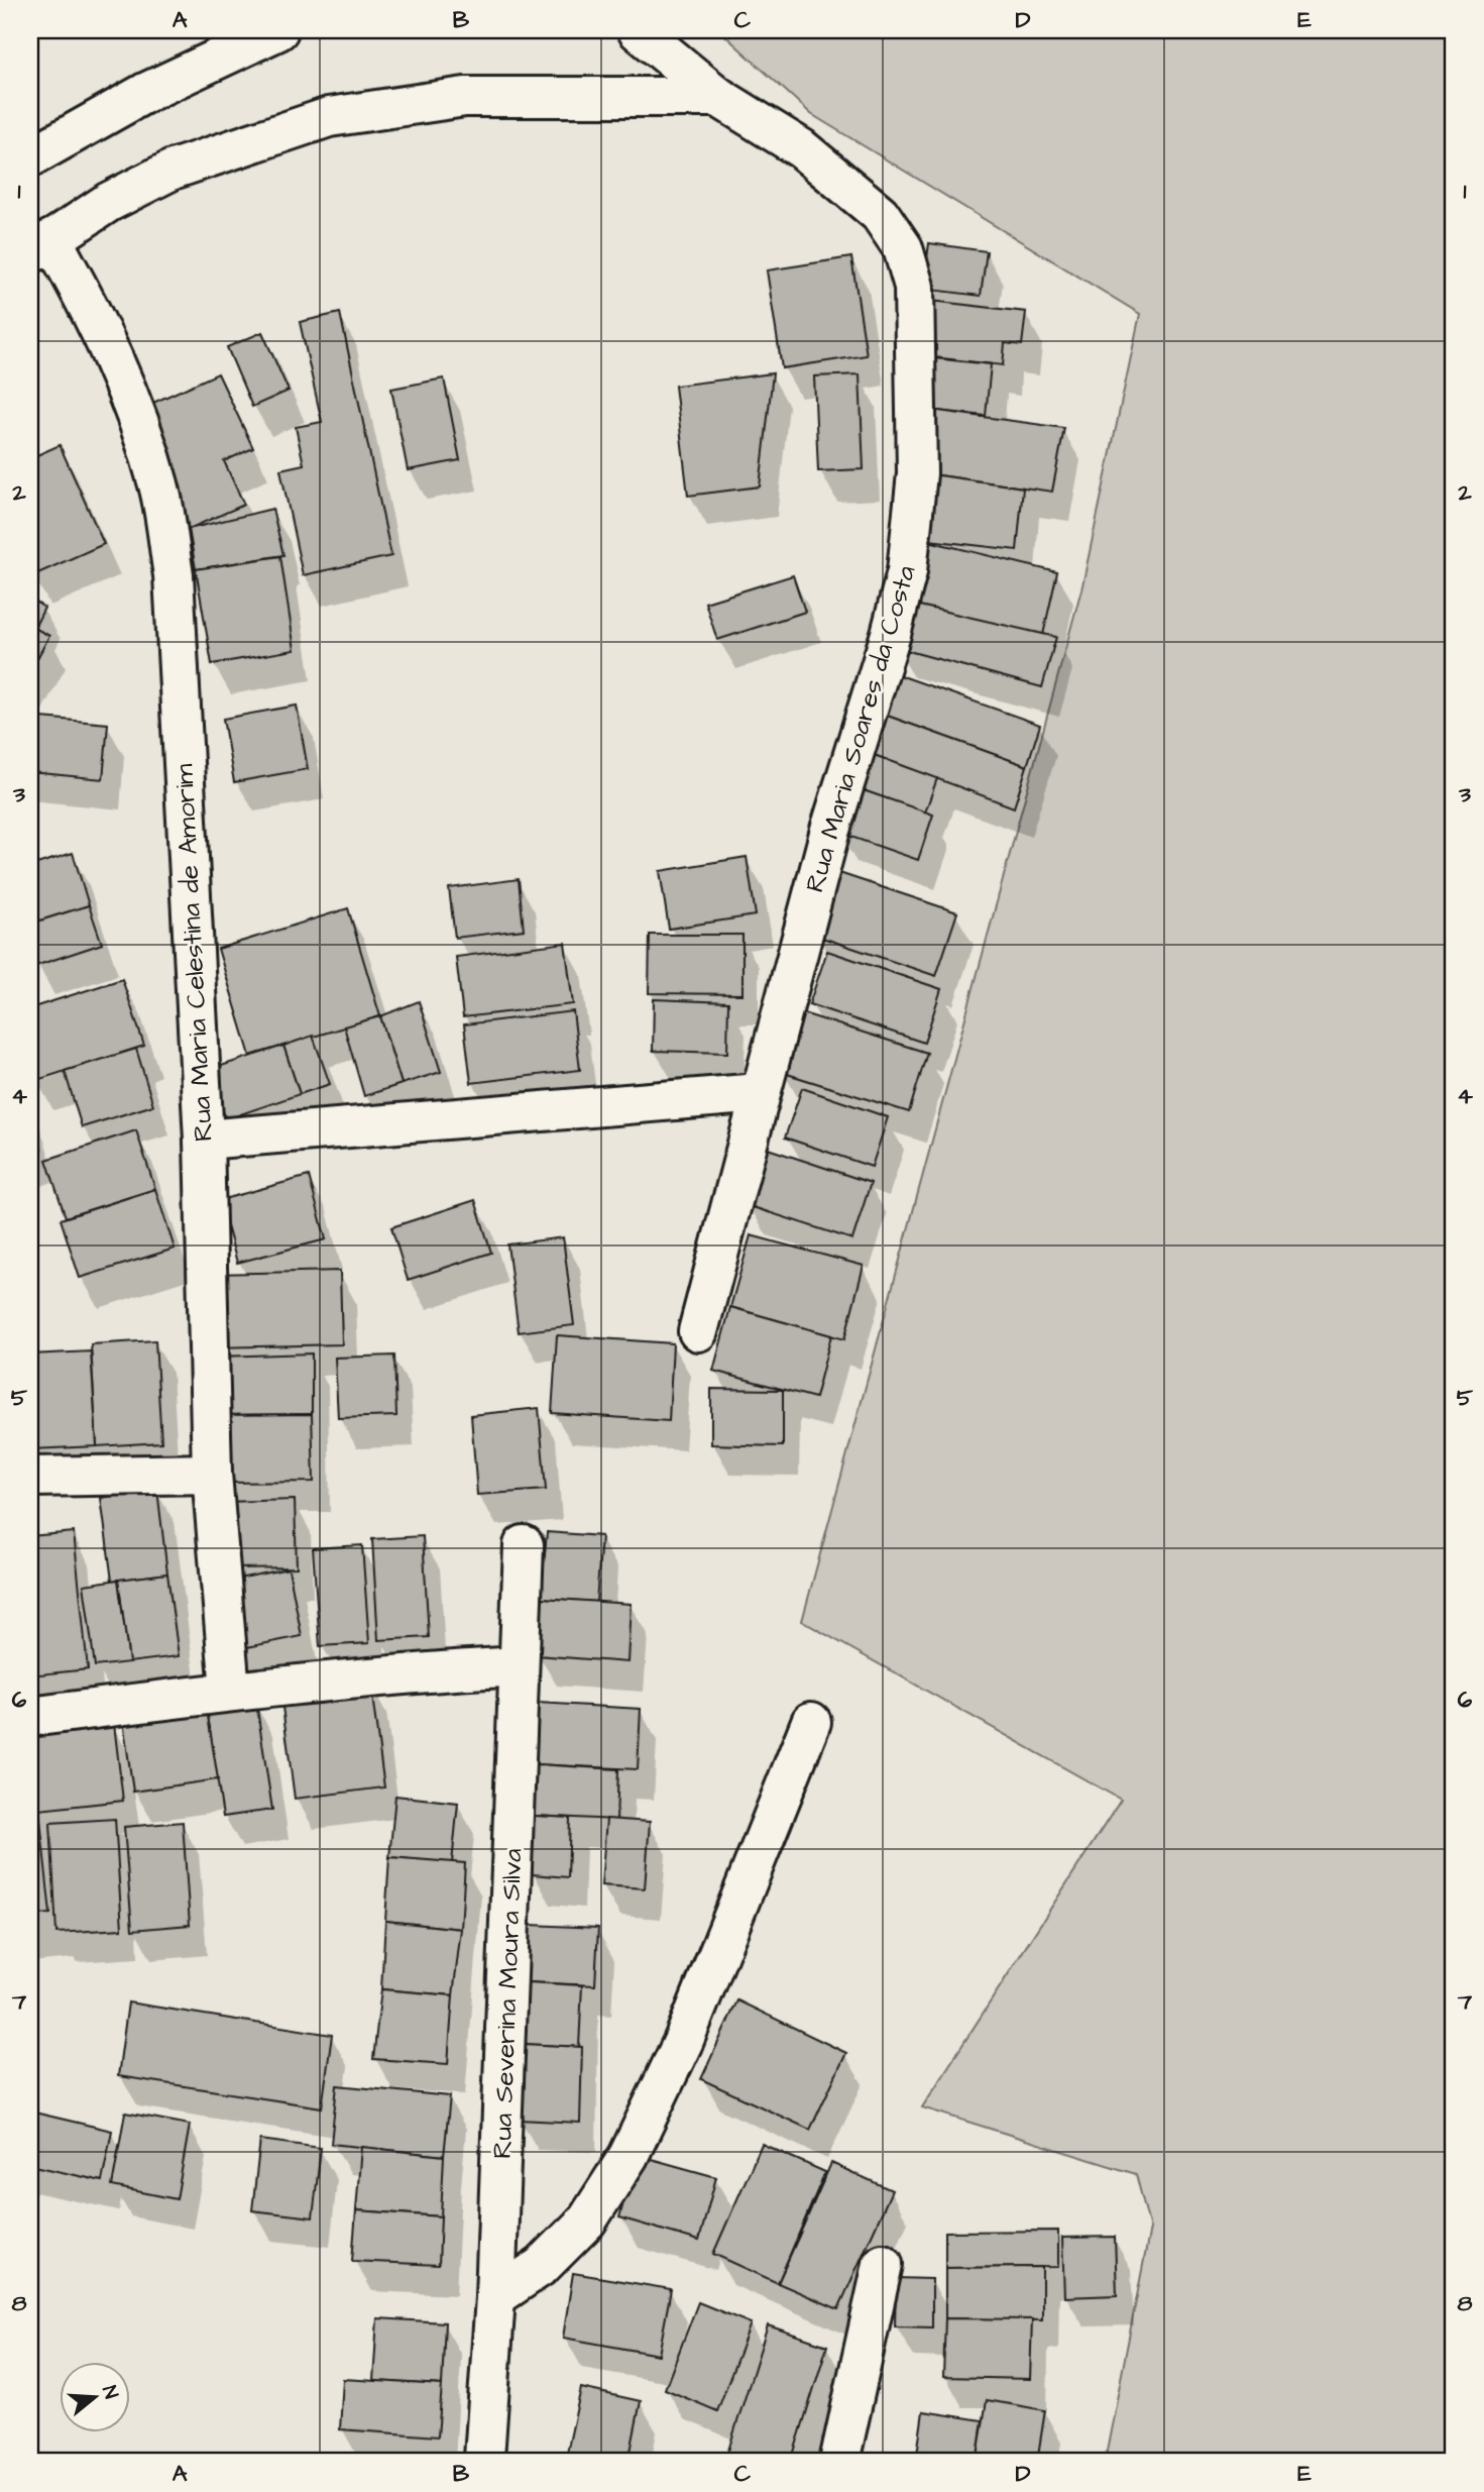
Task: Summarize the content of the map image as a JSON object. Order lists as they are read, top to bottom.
{
  "streets": {
    "main road": ["Rua Maria Soares da Costa", "Rua Maria Celestina de Amorim", "Rua Severina Moura Silva"]
  },
  "north": "right",
  "grid": {
    "columns": [
      "A",
      "B",
      "C",
      "D",
      "E"
    ],
    "rows": [
      "1",
      "2",
      "3",
      "4",
      "5",
      "6",
      "7",
      "8"
    ]
  }
}
